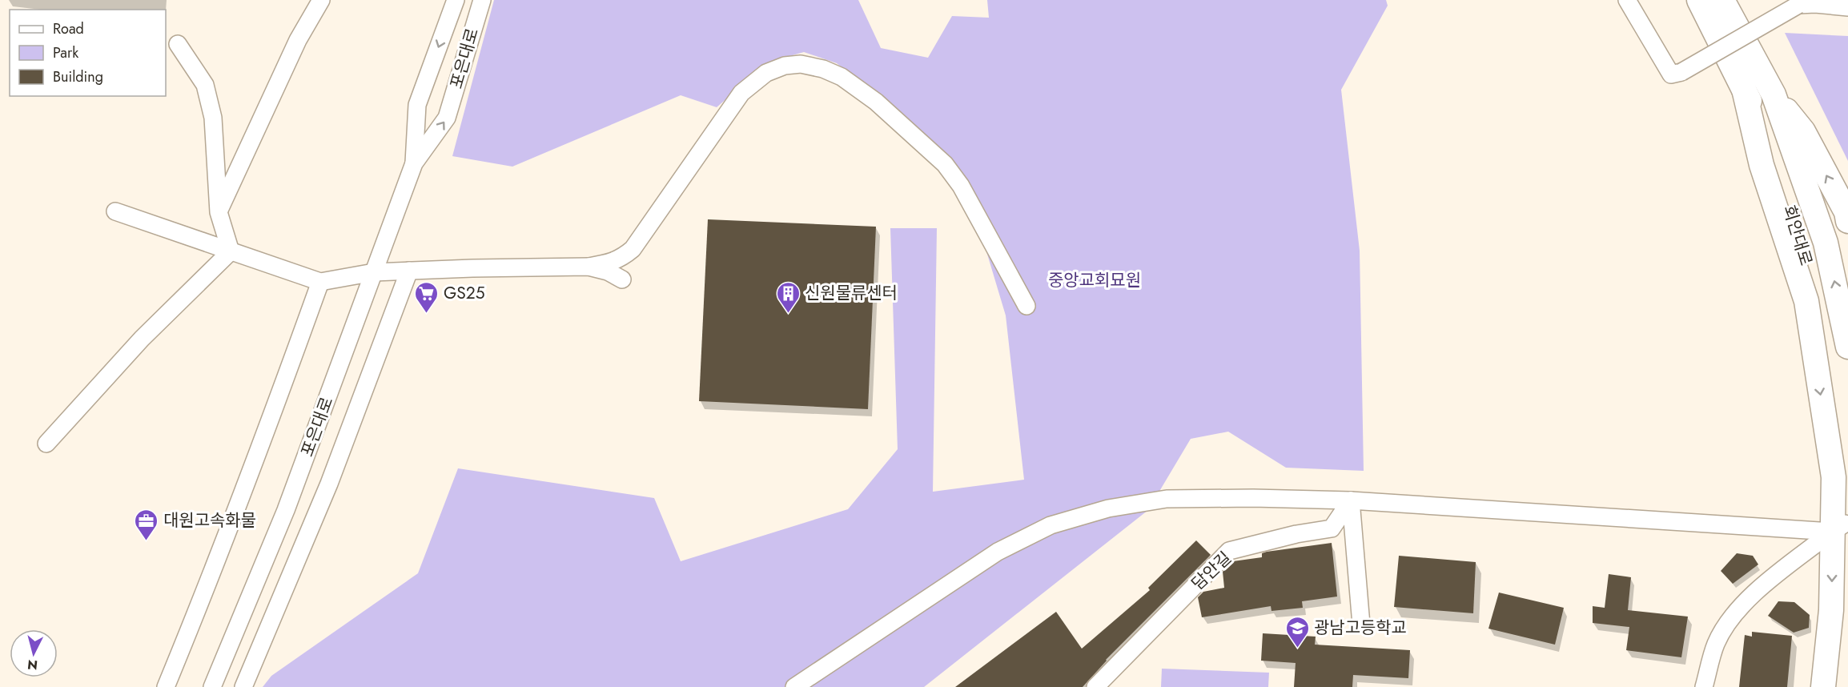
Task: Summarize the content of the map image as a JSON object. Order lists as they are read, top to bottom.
{
  "streets": {
    "highway": ["회안대로"],
    "street": ["포은대로", "담안길"]
  },
  "parks": ["중앙교회묘원"],
  "places": {
    "supermarket": ["GS25"],
    "building": ["신원물류센터"],
    "office": ["대원고속화물"],
    "school or university": ["광남고등학교"]
  },
  "legend": ["Road", "Park", "Building"],
  "north": "bottom"
}
